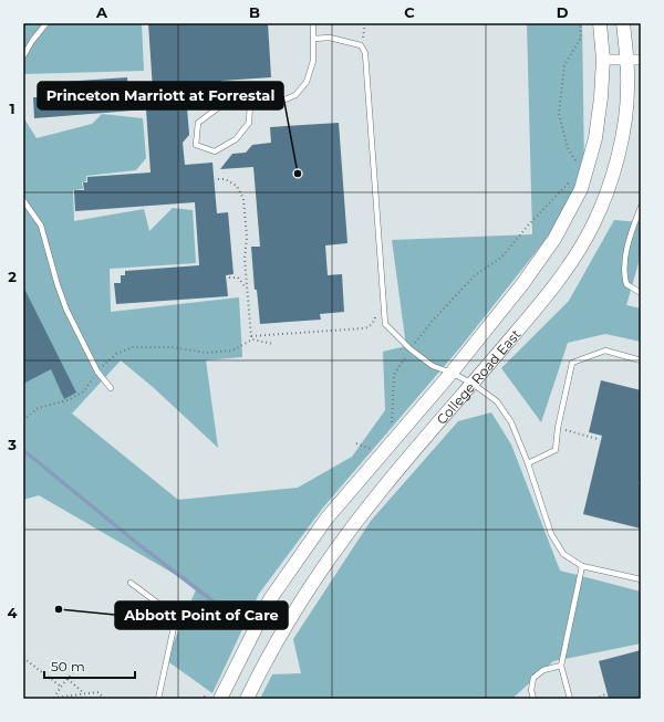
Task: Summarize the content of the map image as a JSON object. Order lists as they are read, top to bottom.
{
  "streets": {
    "street": ["College Road East"]
  },
  "places": ["Princeton Marriott at Forrestal", "Abbott Point of Care"],
  "scale_bar": "50 m",
  "grid": {
    "columns": [
      "A",
      "B",
      "C",
      "D"
    ],
    "rows": [
      "1",
      "2",
      "3",
      "4"
    ]
  }
}
